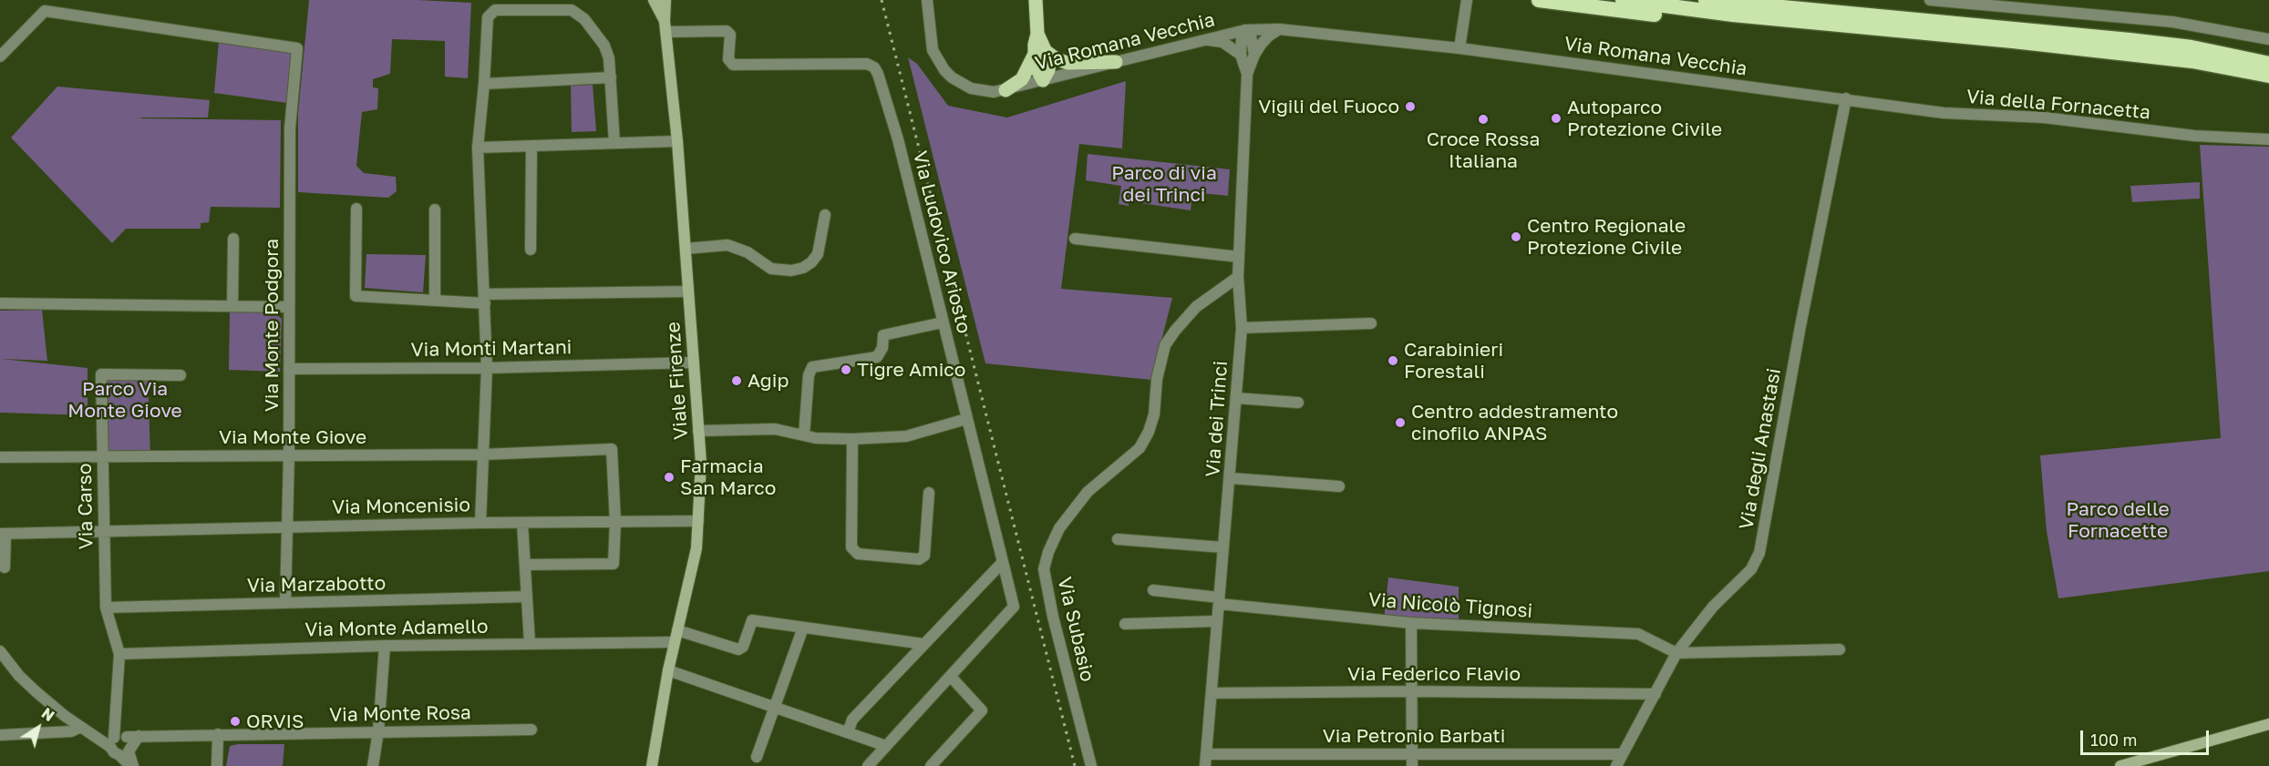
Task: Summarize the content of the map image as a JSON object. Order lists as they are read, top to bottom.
{
  "streets": {
    "main road": ["Viale Firenze"],
    "street": [
      "Via Romana Vecchia",
      "Via della Fornacetta",
      "Via Ludovico Ariosto",
      "Via Monte Podgora",
      "Via Monti Martani",
      "Via dei Trinci",
      "Via Monte Giove",
      "Via degli Anastasi",
      "Via Carso",
      "Via Moncenisio",
      "Via Marzabotto",
      "Via Nicolò Tignosi",
      "Via Monte Adamello",
      "Via Subasio",
      "Via Federico Flavio",
      "Via Monte Rosa",
      "Via Petronio Barbati"
    ]
  },
  "crossings": [
    ["Via Romana Vecchia", "Via della Fornacetta"],
    ["Via Romana Vecchia", "Via dei Trinci"],
    ["Via Romana Vecchia", "Via degli Anastasi"],
    ["Via della Fornacetta", "Via degli Anastasi"],
    ["Via Ludovico Ariosto", "Viale Firenze"],
    ["Via Monte Podgora", "Via Monti Martani"],
    ["Via Monte Podgora", "Via Monte Giove"],
    ["Via Monte Podgora", "Via Moncenisio"],
    ["Via Monte Podgora", "Via Marzabotto"],
    ["Via Monti Martani", "Viale Firenze"],
    ["Viale Firenze", "Via Moncenisio"],
    ["Viale Firenze", "Via Monte Adamello"],
    ["Via dei Trinci", "Via Nicolò Tignosi"],
    ["Via dei Trinci", "Via Subasio"],
    ["Via dei Trinci", "Via Federico Flavio"],
    ["Via dei Trinci", "Via Petronio Barbati"],
    ["Via Monte Giove", "Via Carso"],
    ["Via Monte Giove", "Via Moncenisio"],
    ["Via degli Anastasi", "Via Nicolò Tignosi"],
    ["Via degli Anastasi", "Via Federico Flavio"],
    ["Via degli Anastasi", "Via Petronio Barbati"],
    ["Via Carso", "Via Moncenisio"],
    ["Via Carso", "Via Marzabotto"],
    ["Via Carso", "Via Monte Adamello"],
    ["Via Carso", "Via Monte Rosa"]
  ],
  "parks": ["Parco di via dei Trinci", "Parco Via Monte Giove", "Parco delle Fornacette"],
  "places": [
    "Vigili del Fuoco",
    "Autoparco Protezione Civile",
    "Croce Rossa Italiana",
    "Centro Regionale Protezione Civile",
    "Carabinieri Forestali",
    "Tigre Amico",
    "Agip",
    "Centro addestramento cinofilo ANPAS",
    "Farmacia San Marco",
    "ORVIS"
  ],
  "scale_bar": "100 m",
  "north": "top right"
}
